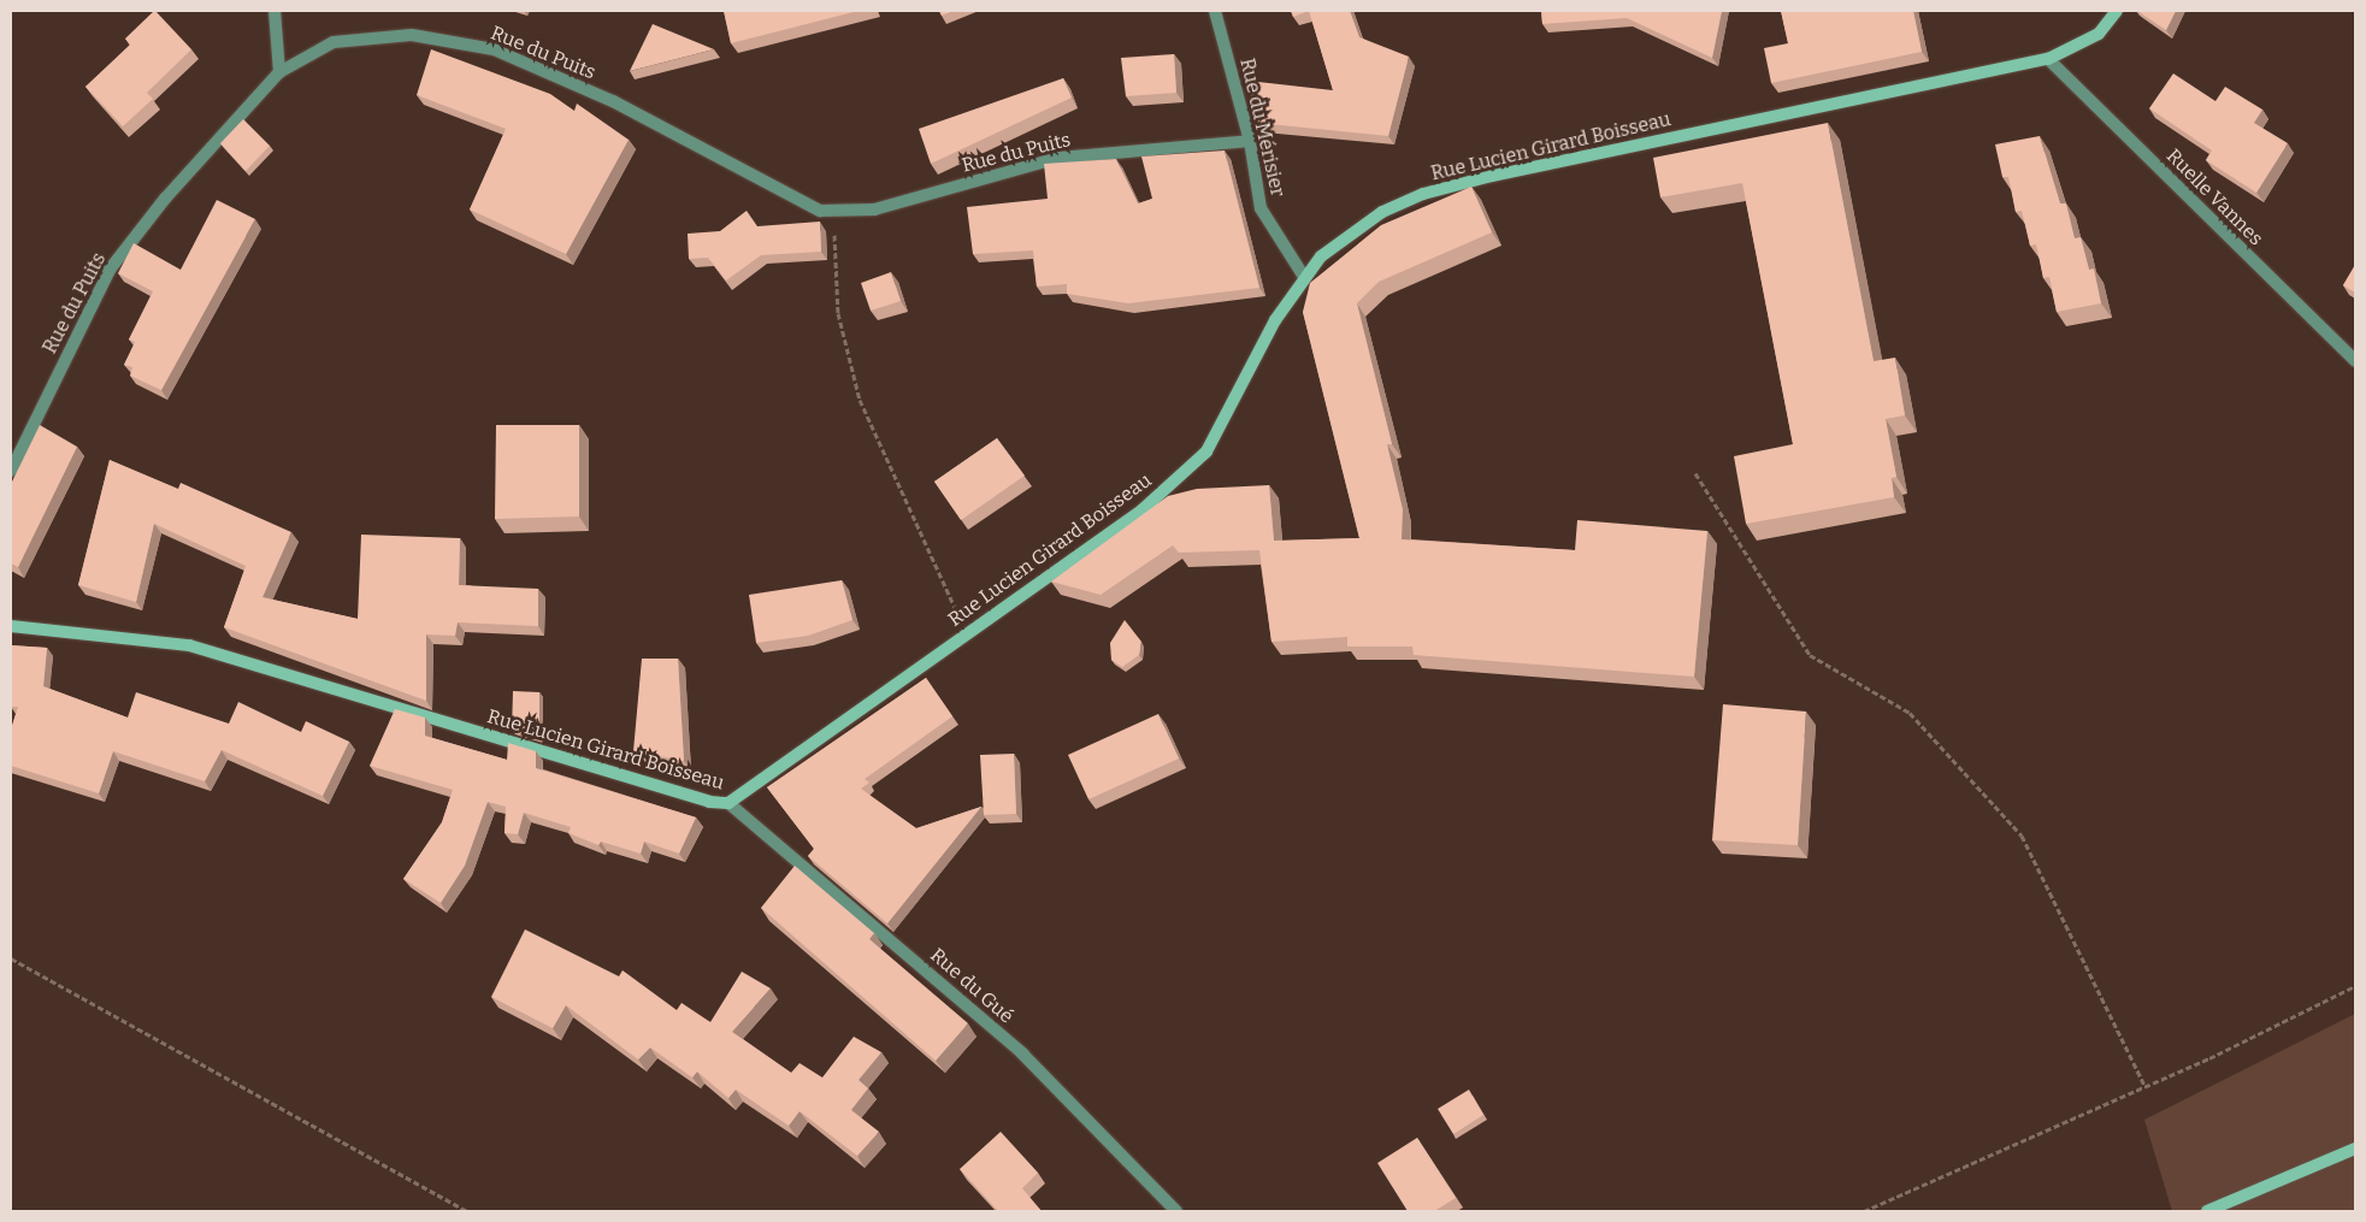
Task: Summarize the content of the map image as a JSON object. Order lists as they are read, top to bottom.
{
  "streets": {
    "street": [
      "Rue du Puits",
      "Rue du Mérisier",
      "Rue Lucien Girard Boisseau",
      "Ruelle Vannes",
      "Rue du Gué"
    ]
  },
  "crossings": [
    ["Rue du Puits", "Rue du Mérisier"],
    ["Rue du Mérisier", "Rue Lucien Girard Boisseau"],
    ["Rue Lucien Girard Boisseau", "Ruelle Vannes"],
    ["Rue Lucien Girard Boisseau", "Rue du Gué"]
  ]
}
